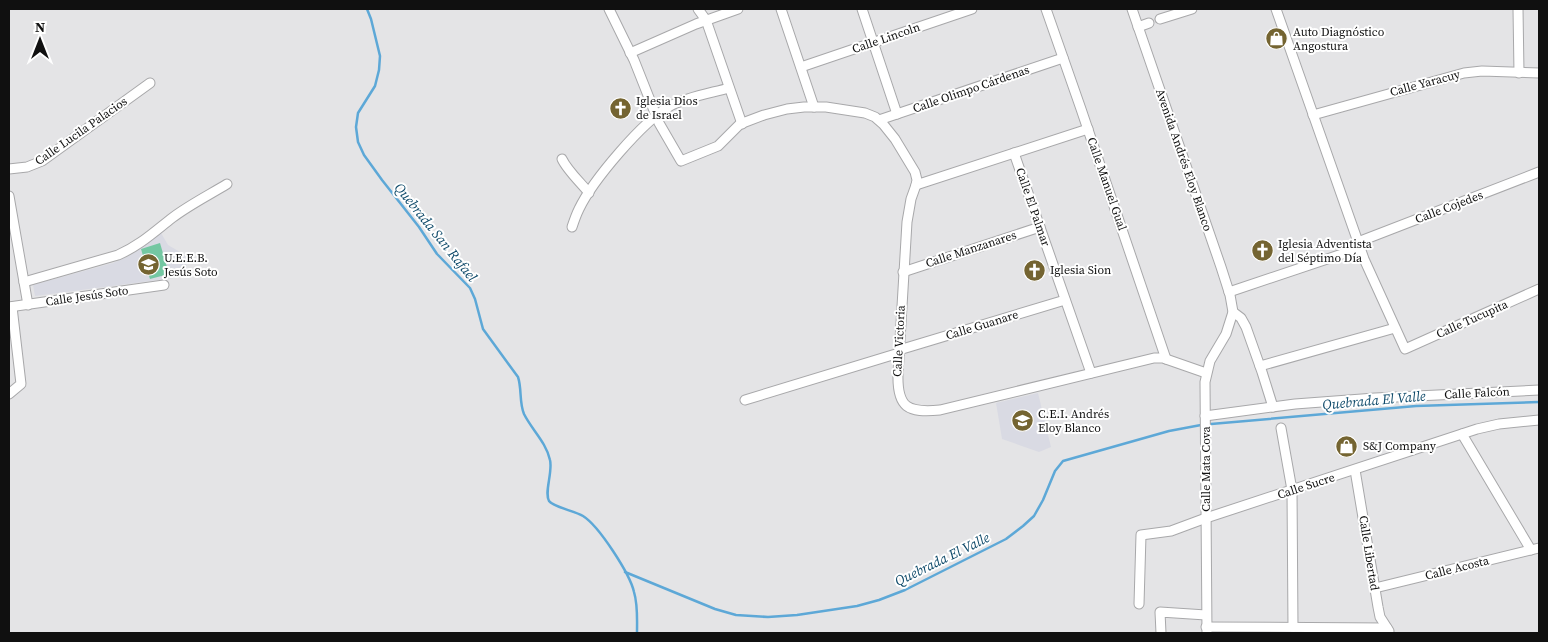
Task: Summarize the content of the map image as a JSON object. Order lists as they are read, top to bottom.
{
  "streets": {
    "street": [
      "Calle Lincoln",
      "Calle Yaracuy",
      "Calle Olimpo Cárdenas",
      "Calle Lucila Palacios",
      "Avenida Andrés Eloy Blanco",
      "Calle Manuel Gual",
      "Calle El Palmar",
      "Calle Cojedes",
      "Calle Manzanares",
      "Calle Jesús Soto",
      "Calle Tucupita",
      "Calle Guanare",
      "Calle Victoria",
      "Calle Falcón",
      "Calle Mata Cova",
      "Calle Sucre",
      "Calle Libertad",
      "Calle Acosta"
    ]
  },
  "crossings": [
    ["Calle Olimpo Cárdenas", "Calle Manuel Gual"],
    ["Avenida Andrés Eloy Blanco", "Calle Cojedes"],
    ["Avenida Andrés Eloy Blanco", "Calle Mata Cova"],
    ["Calle Manuel Gual", "Calle Victoria"],
    ["Calle El Palmar", "Calle Manzanares"],
    ["Calle El Palmar", "Calle Guanare"],
    ["Calle El Palmar", "Calle Victoria"],
    ["Calle Manzanares", "Calle Victoria"],
    ["Calle Guanare", "Calle Victoria"],
    ["Calle Victoria", "Calle Mata Cova"],
    ["Calle Falcón", "Calle Mata Cova"],
    ["Calle Mata Cova", "Calle Sucre"],
    ["Calle Sucre", "Calle Libertad"],
    ["Calle Libertad", "Calle Acosta"]
  ],
  "water": ["Quebrada San Rafael", "Quebrada El Valle"],
  "places": {
    "shop": ["Auto Diagnóstico Angostura", "S&J Company"],
    "church": ["Iglesia Dios de Israel", "Iglesia Adventista del Séptimo Día", "Iglesia Sion"],
    "school or university": ["U.E.E.B. Jesús Soto", "C.E.I. Andrés Eloy Blanco"]
  },
  "north": "top"
}
